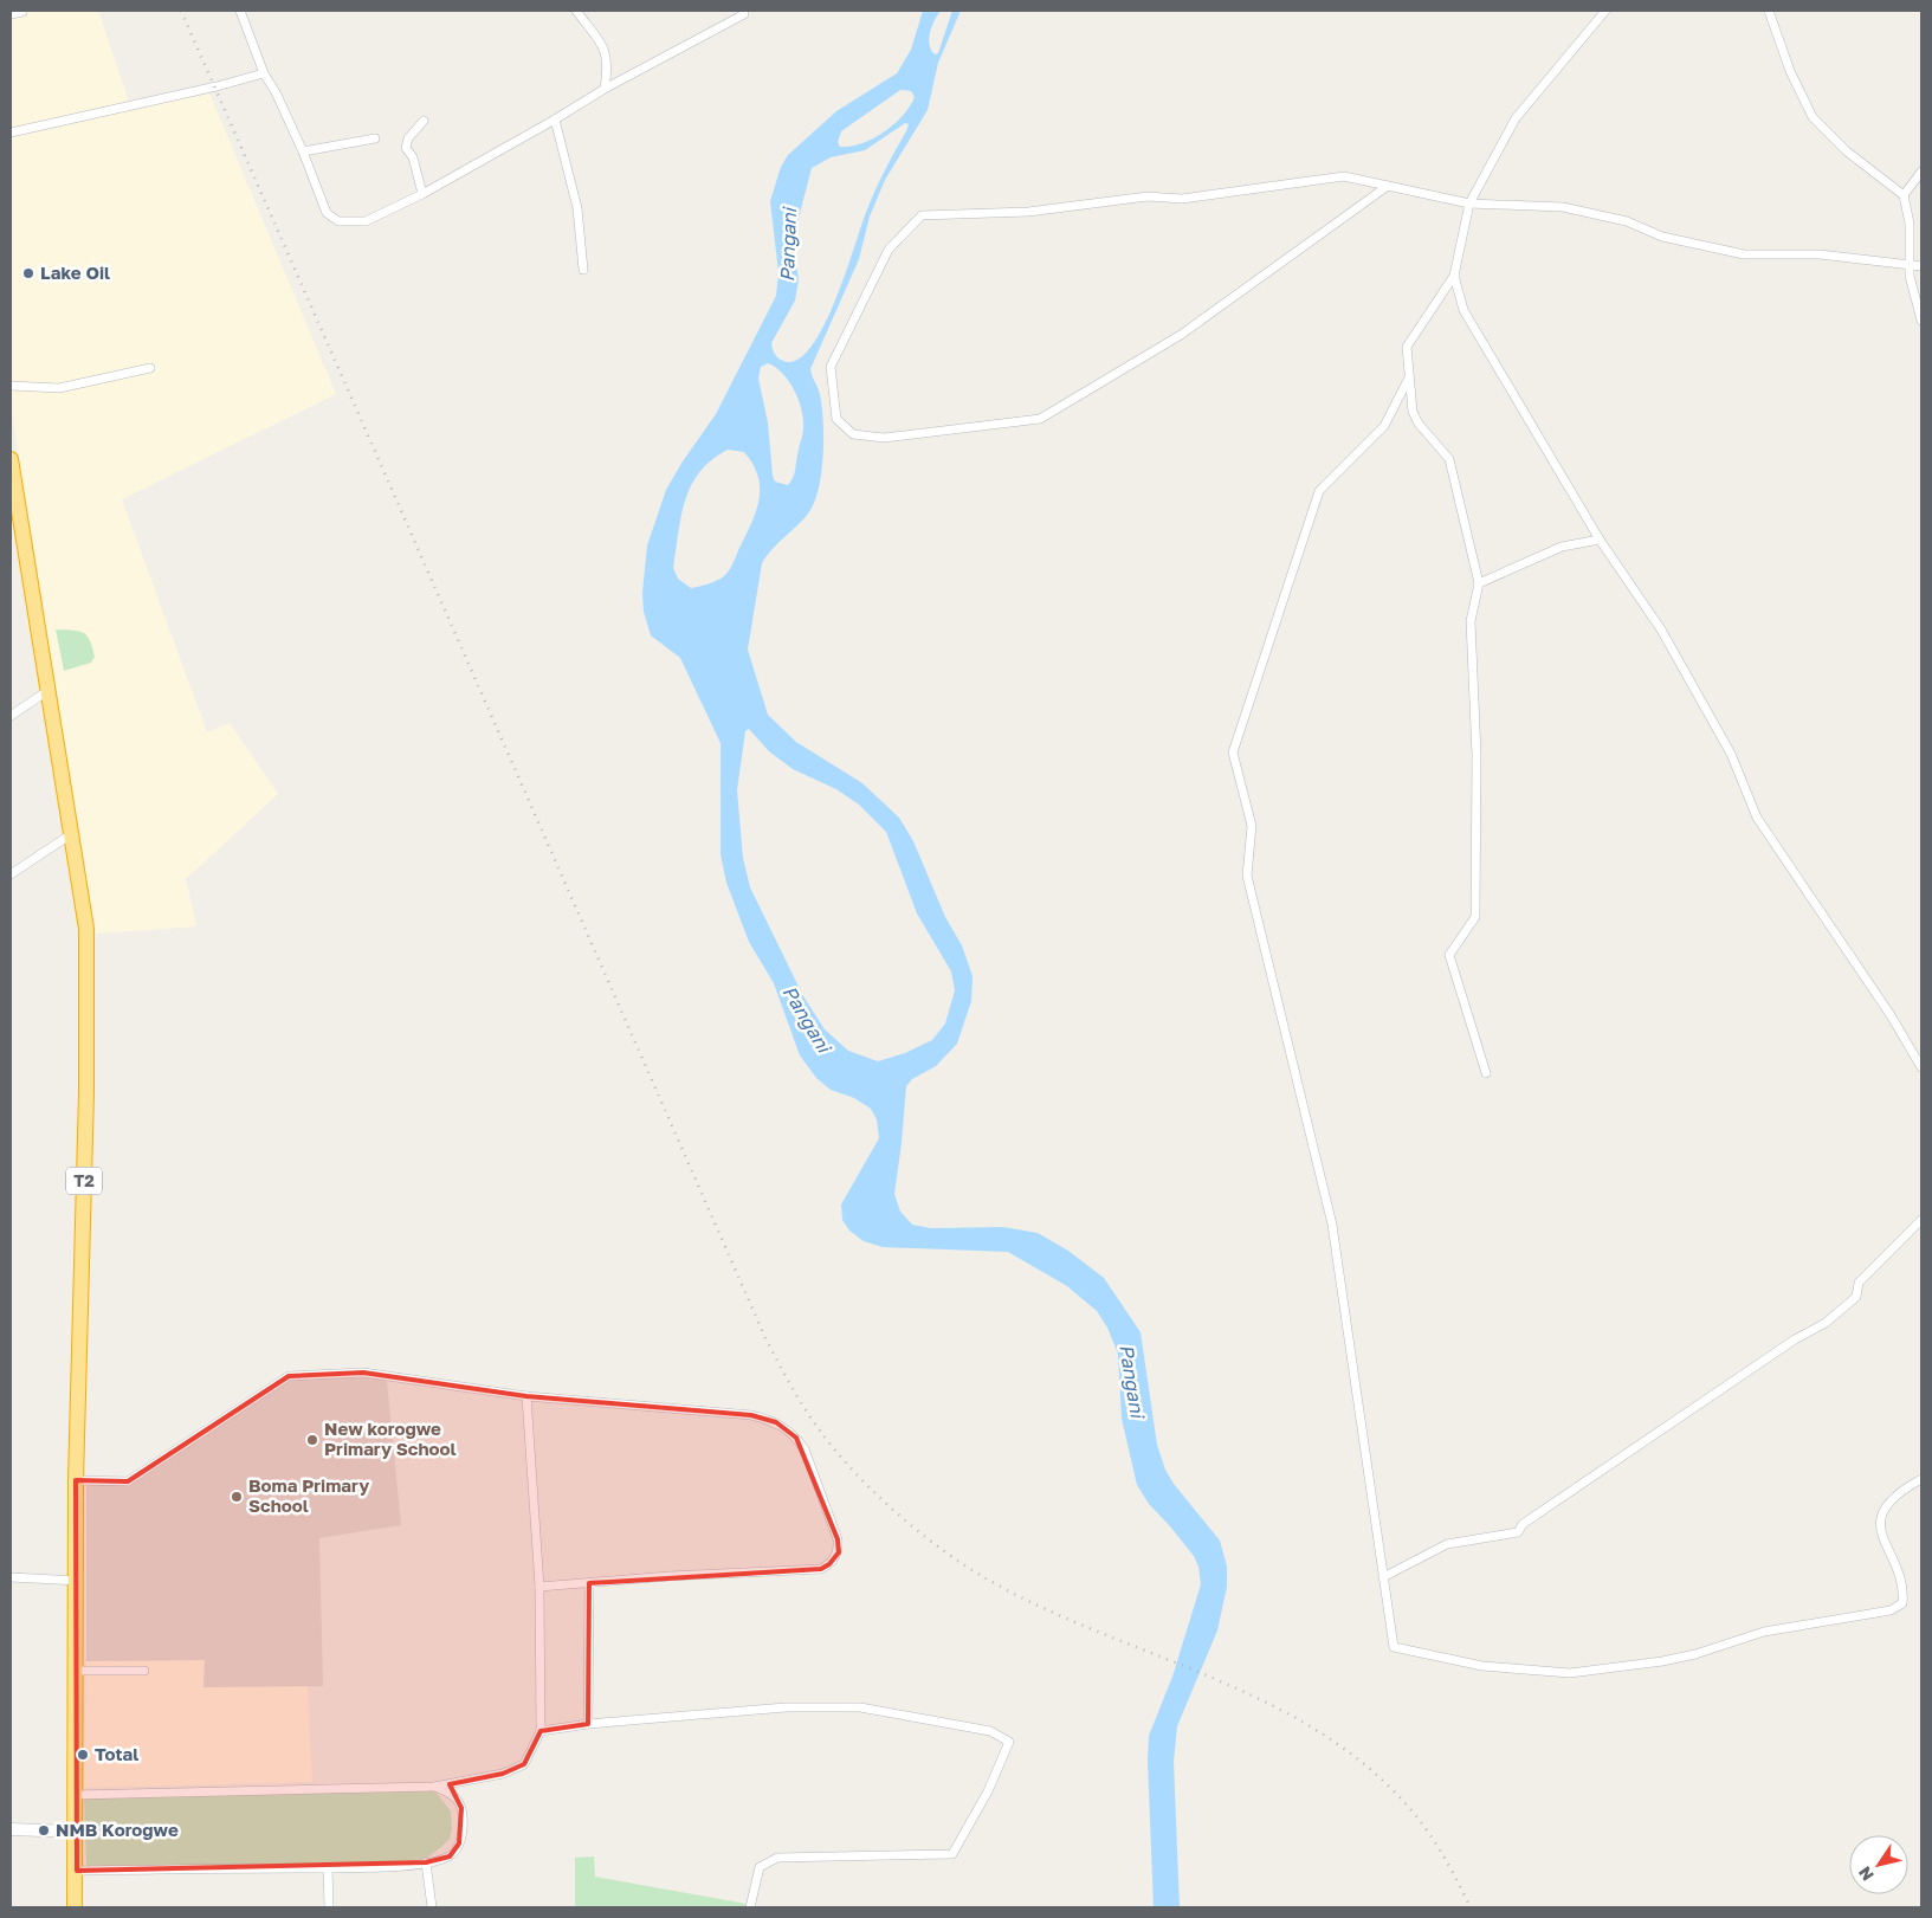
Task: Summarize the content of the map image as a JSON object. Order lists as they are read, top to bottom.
{
  "streets": {
    "highway": ["T2"]
  },
  "water": ["Pangani"],
  "places": [
    "Lake Oil",
    "New korogwe Primary School",
    "Boma Primary School",
    "Total",
    "NMB Korogwe"
  ],
  "north": "bottom left"
}
